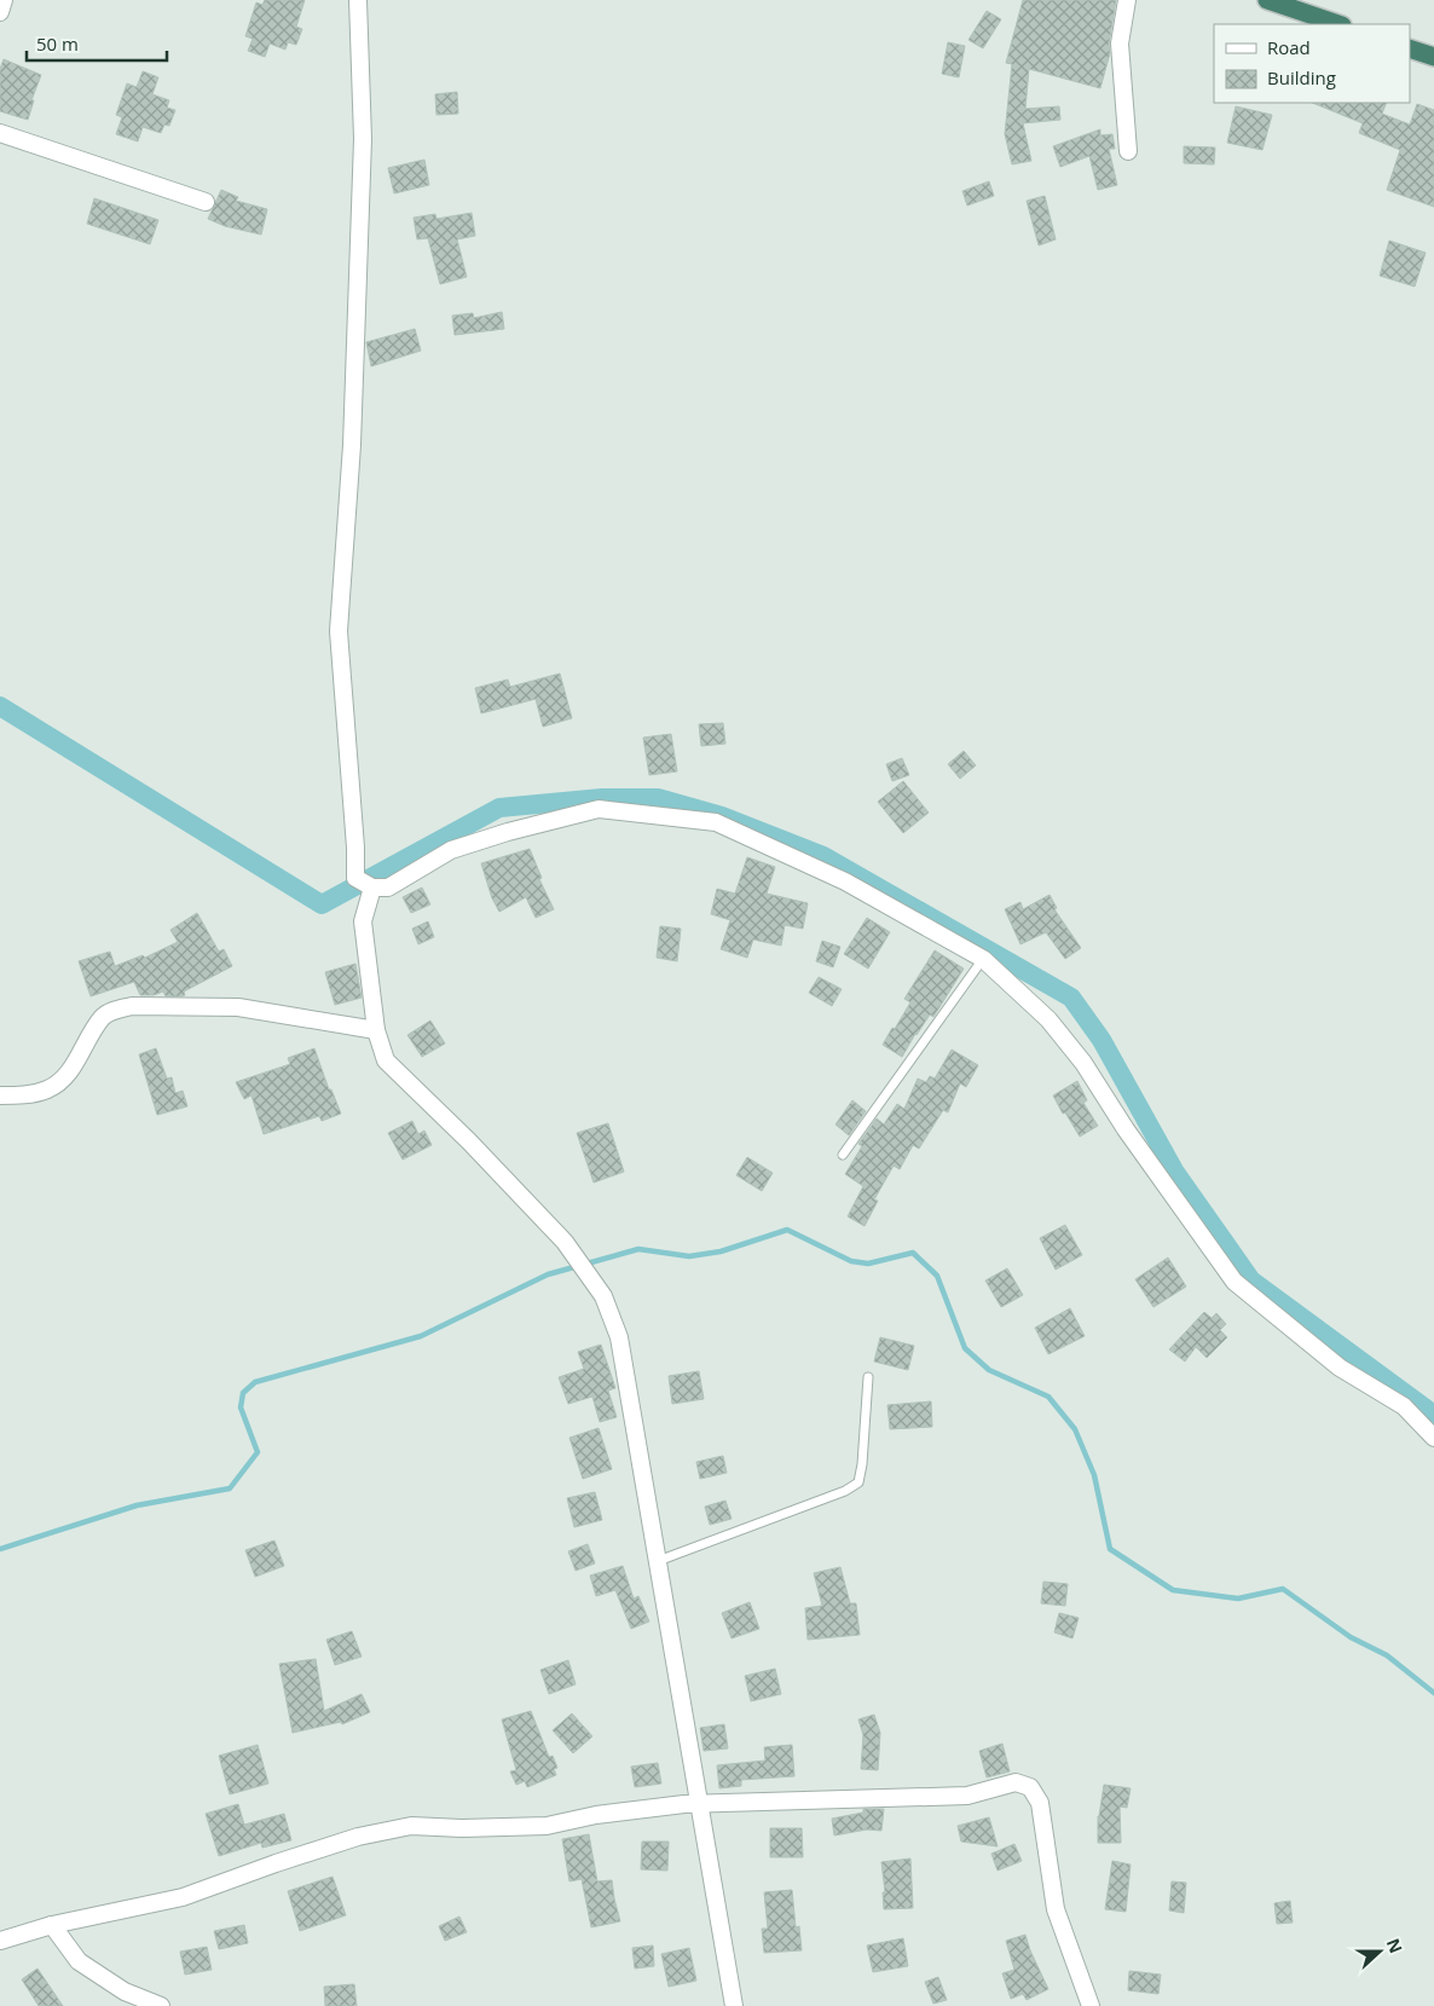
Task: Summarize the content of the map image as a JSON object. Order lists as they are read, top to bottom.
{
  "legend": ["Road", "Building"],
  "scale_bar": "50 m",
  "north": "right"
}
